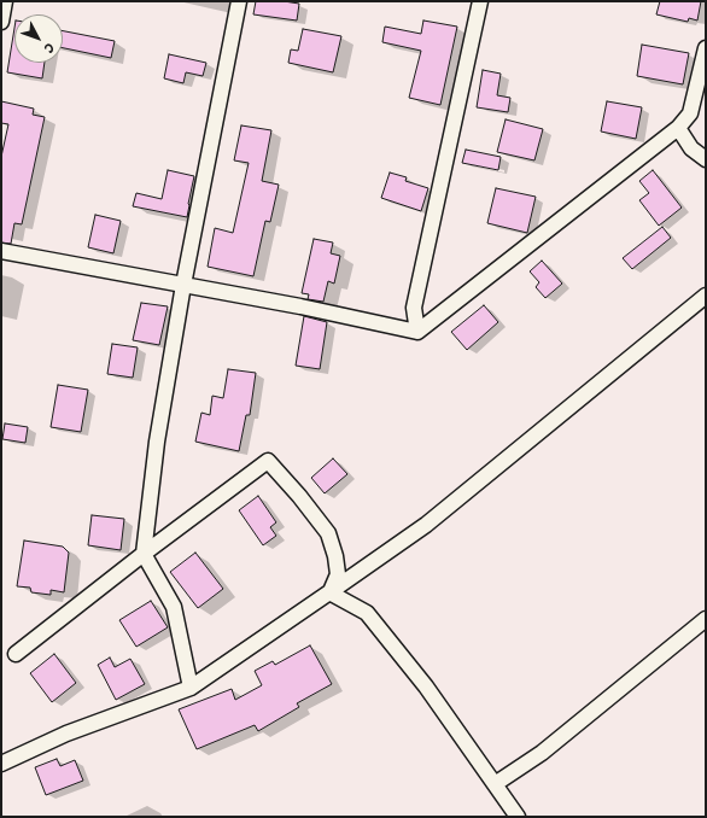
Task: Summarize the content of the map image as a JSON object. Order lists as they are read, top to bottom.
{
  "north": "bottom right"
}
